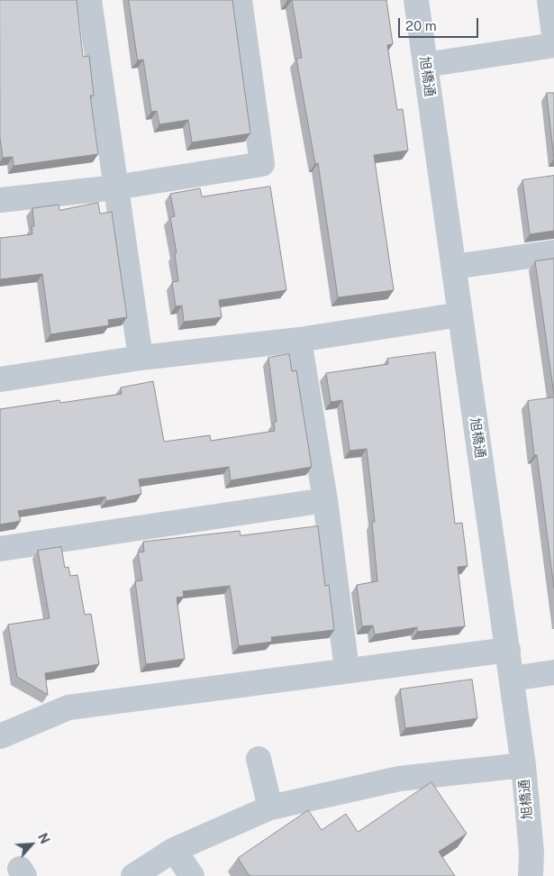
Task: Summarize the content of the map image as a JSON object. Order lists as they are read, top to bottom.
{
  "streets": {
    "street": ["旭橋通"]
  },
  "scale_bar": "20 m",
  "north": "top right"
}
